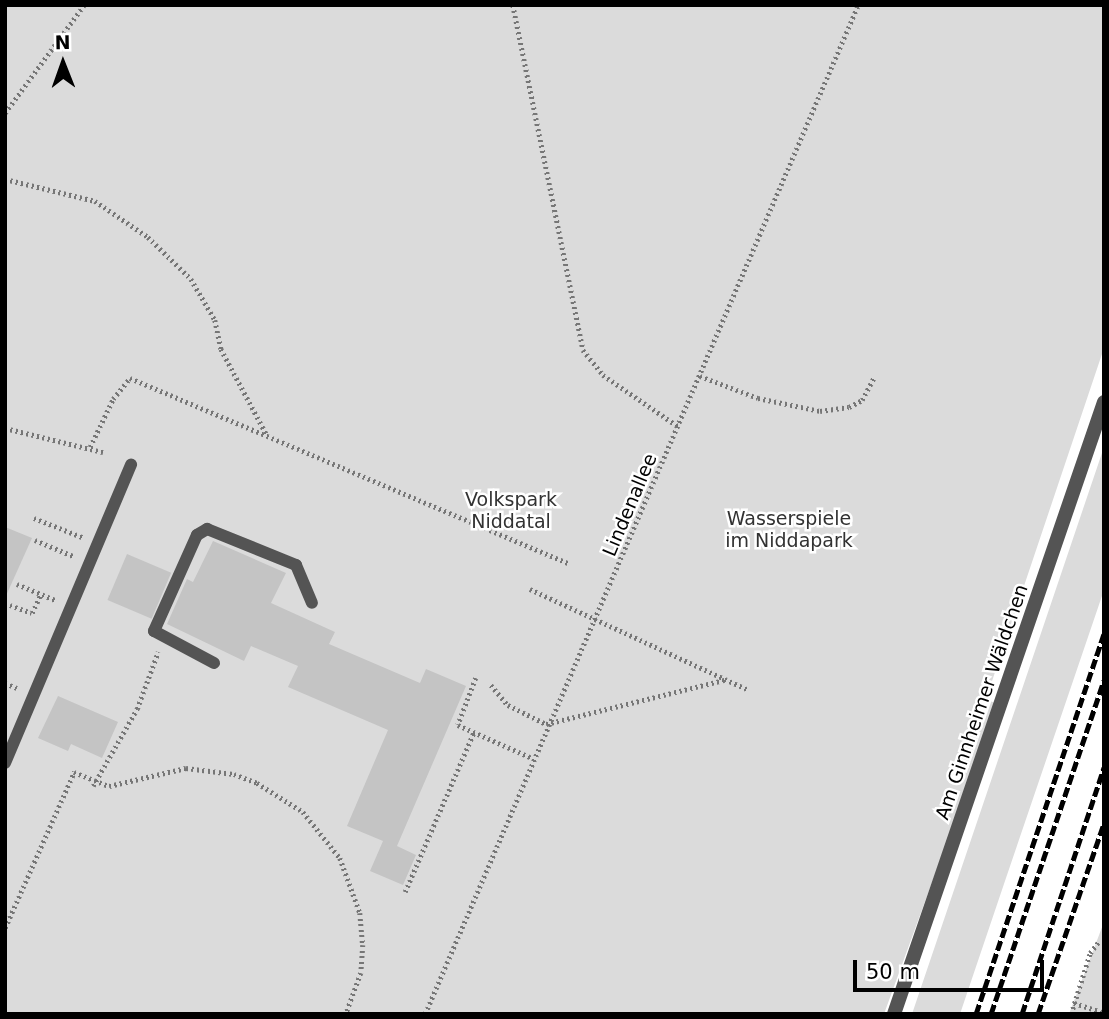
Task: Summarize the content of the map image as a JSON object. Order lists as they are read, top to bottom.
{
  "streets": {
    "street": ["Am Ginnheimer Wäldchen"],
    "path": ["Lindenallee"]
  },
  "parks": ["Volkspark Niddatal", "Wasserspiele im Niddapark"],
  "scale_bar": "50 m",
  "north": "top"
}
